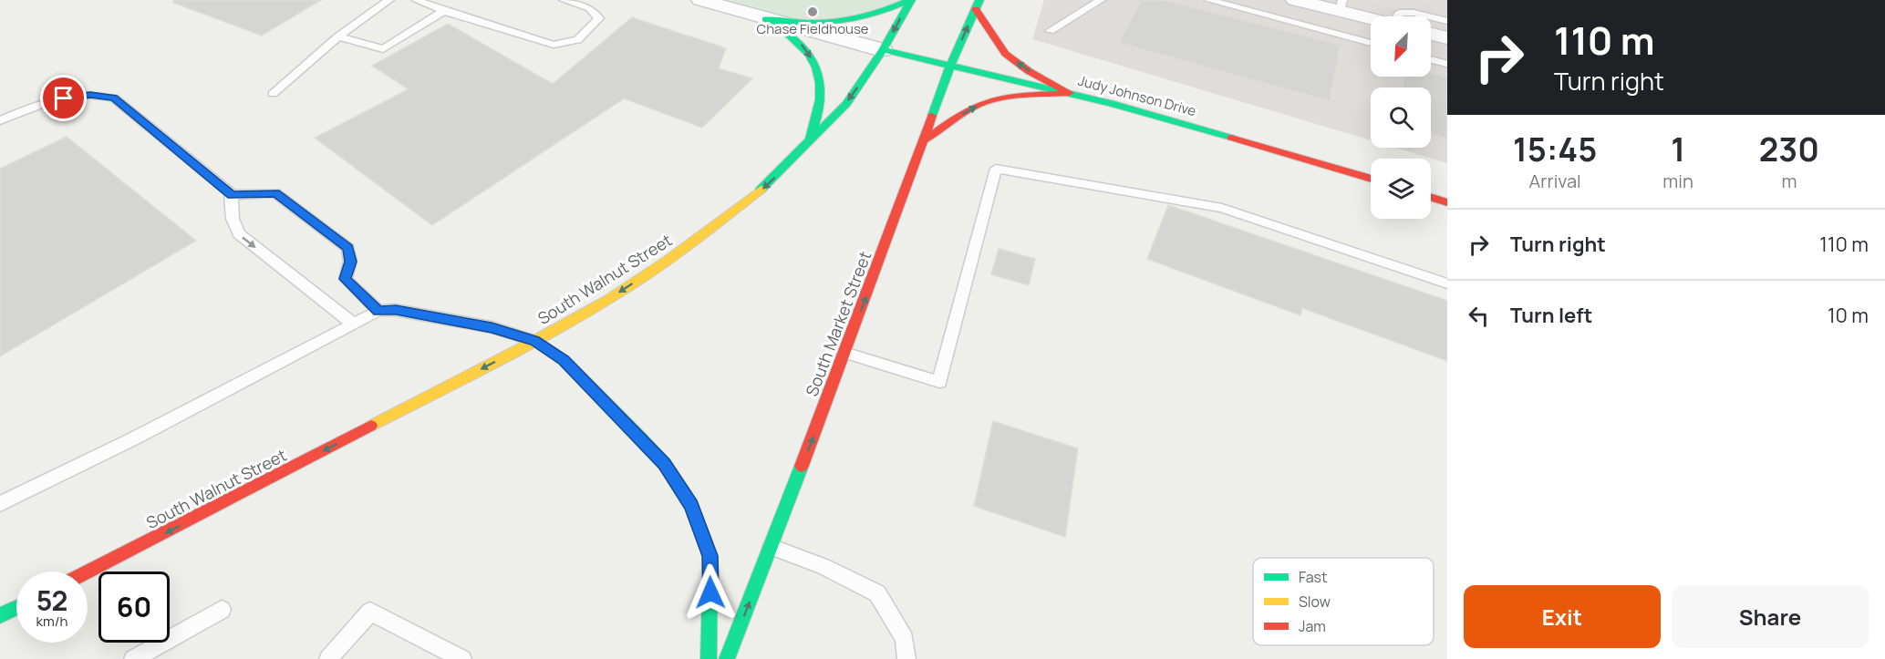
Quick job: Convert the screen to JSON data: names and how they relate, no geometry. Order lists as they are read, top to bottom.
{
  "streets": {
    "main road": ["Judy Johnson Drive", "South Walnut Street", "South Market Street"]
  },
  "crossings": [
    ["Judy Johnson Drive", "South Walnut Street"],
    ["Judy Johnson Drive", "South Market Street"]
  ],
  "one_way": ["South Walnut Street", "South Market Street"],
  "places": ["Chase Fieldhouse"],
  "legend": ["Fast", "Slow", "Jam"],
  "north": "bottom left",
  "page": {
    "turn": ["110 m", "Turn right"],
    "eta": [
      "15:45",
      "Arrival",
      "1",
      "min",
      "230",
      "m"
    ],
    "list": [
      {
        "name": "Turn right",
        "value": "110 m"
      },
      {
        "name": "Turn left",
        "value": "10 m"
      }
    ],
    "speed": "52 km/h",
    "limit": "60",
    "buttons": ["Exit", "Share"]
  }
}
